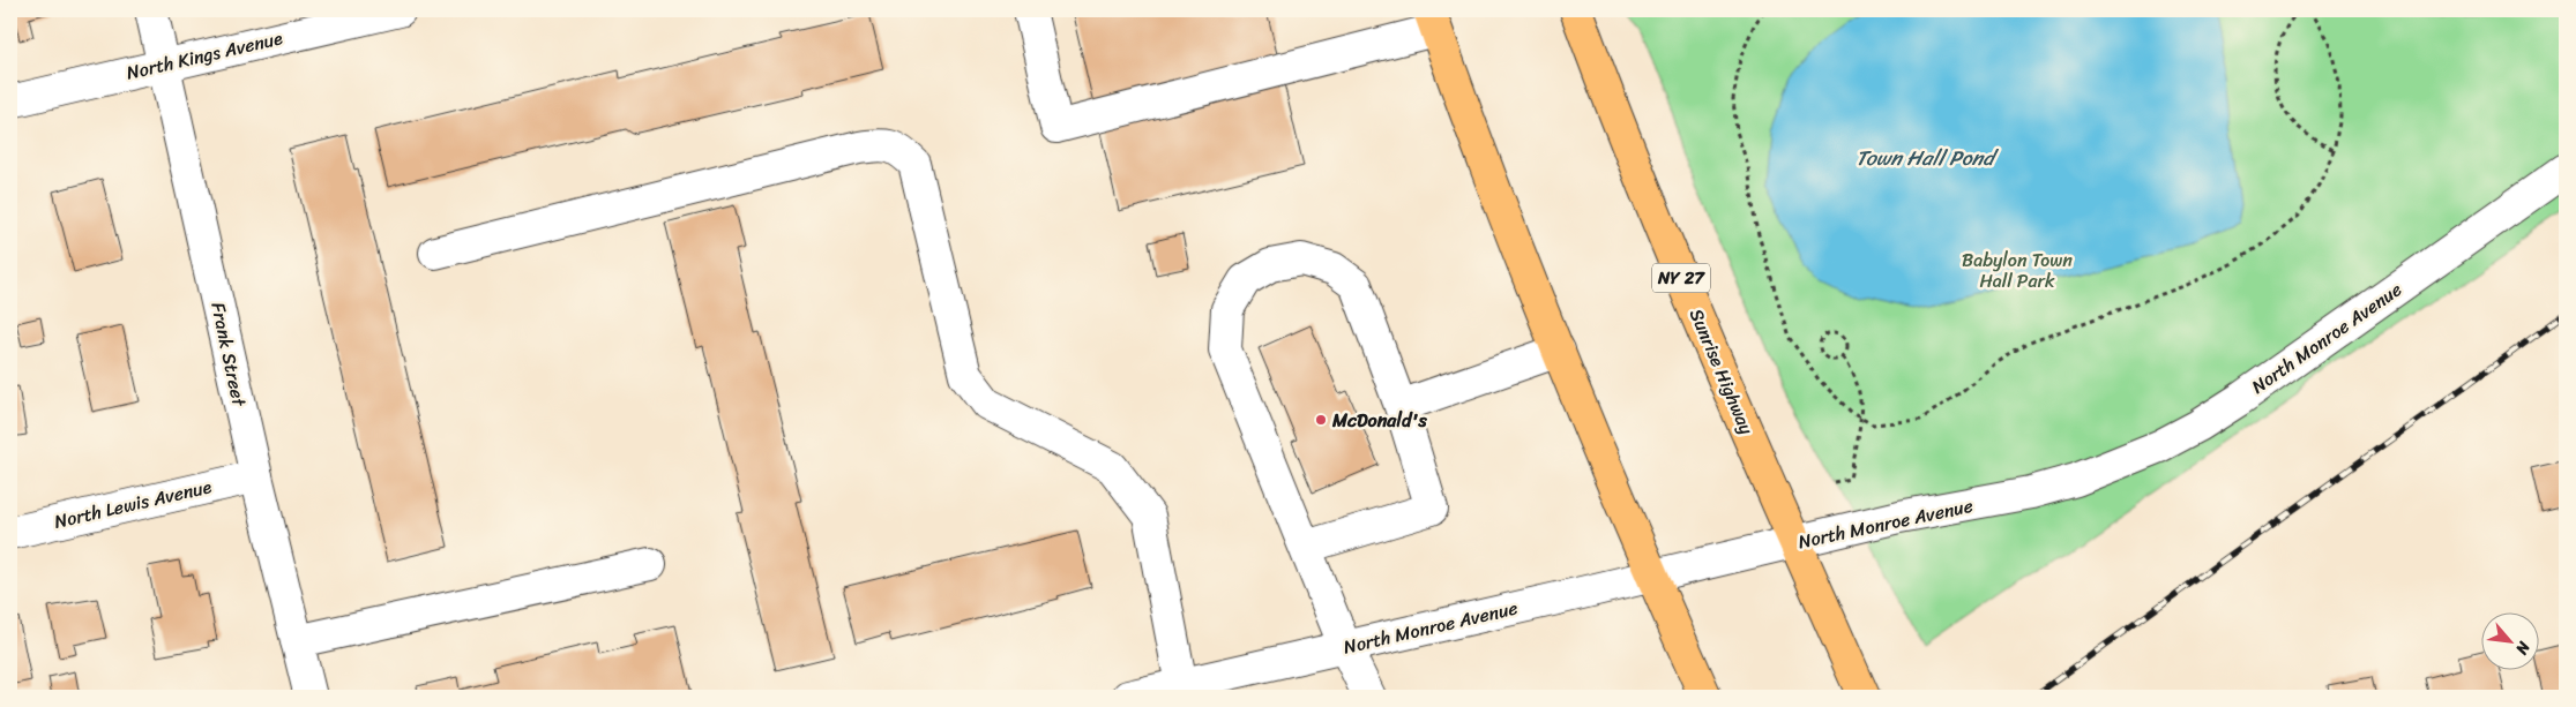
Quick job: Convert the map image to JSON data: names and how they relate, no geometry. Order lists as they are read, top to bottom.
{
  "streets": {
    "highway": ["NY 27", "Sunrise Highway"],
    "street": [
      "North Kings Avenue",
      "North Monroe Avenue",
      "Frank Street",
      "North Lewis Avenue"
    ]
  },
  "crossings": [
    ["North Kings Avenue", "Frank Street"],
    ["North Monroe Avenue", "Sunrise Highway"],
    ["Frank Street", "North Lewis Avenue"]
  ],
  "water": ["Town Hall Pond"],
  "parks": ["Babylon Town Hall Park"],
  "places": ["McDonald's"],
  "north": "bottom right"
}
